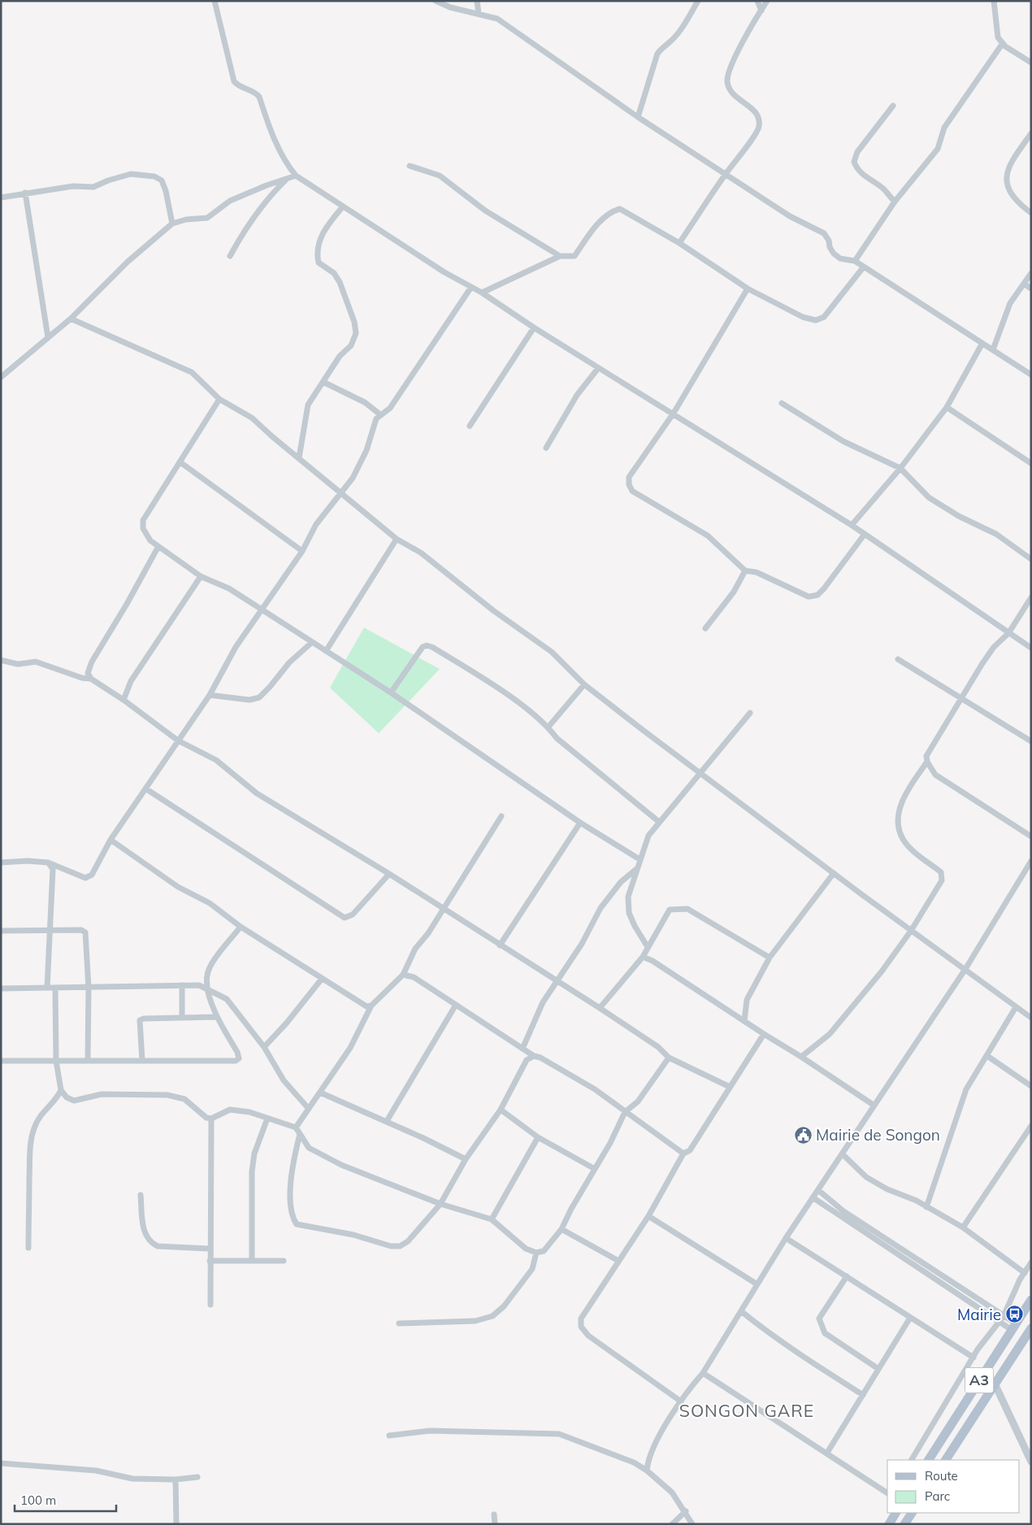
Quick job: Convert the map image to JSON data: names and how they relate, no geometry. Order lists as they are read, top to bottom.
{
  "streets": {
    "main road": ["A3"]
  },
  "districts": ["SONGON GARE"],
  "places": {
    "public building": ["Mairie de Songon"],
    "bus stop": ["Mairie"]
  },
  "legend": ["Route", "Parc"],
  "scale_bar": "100 m"
}
